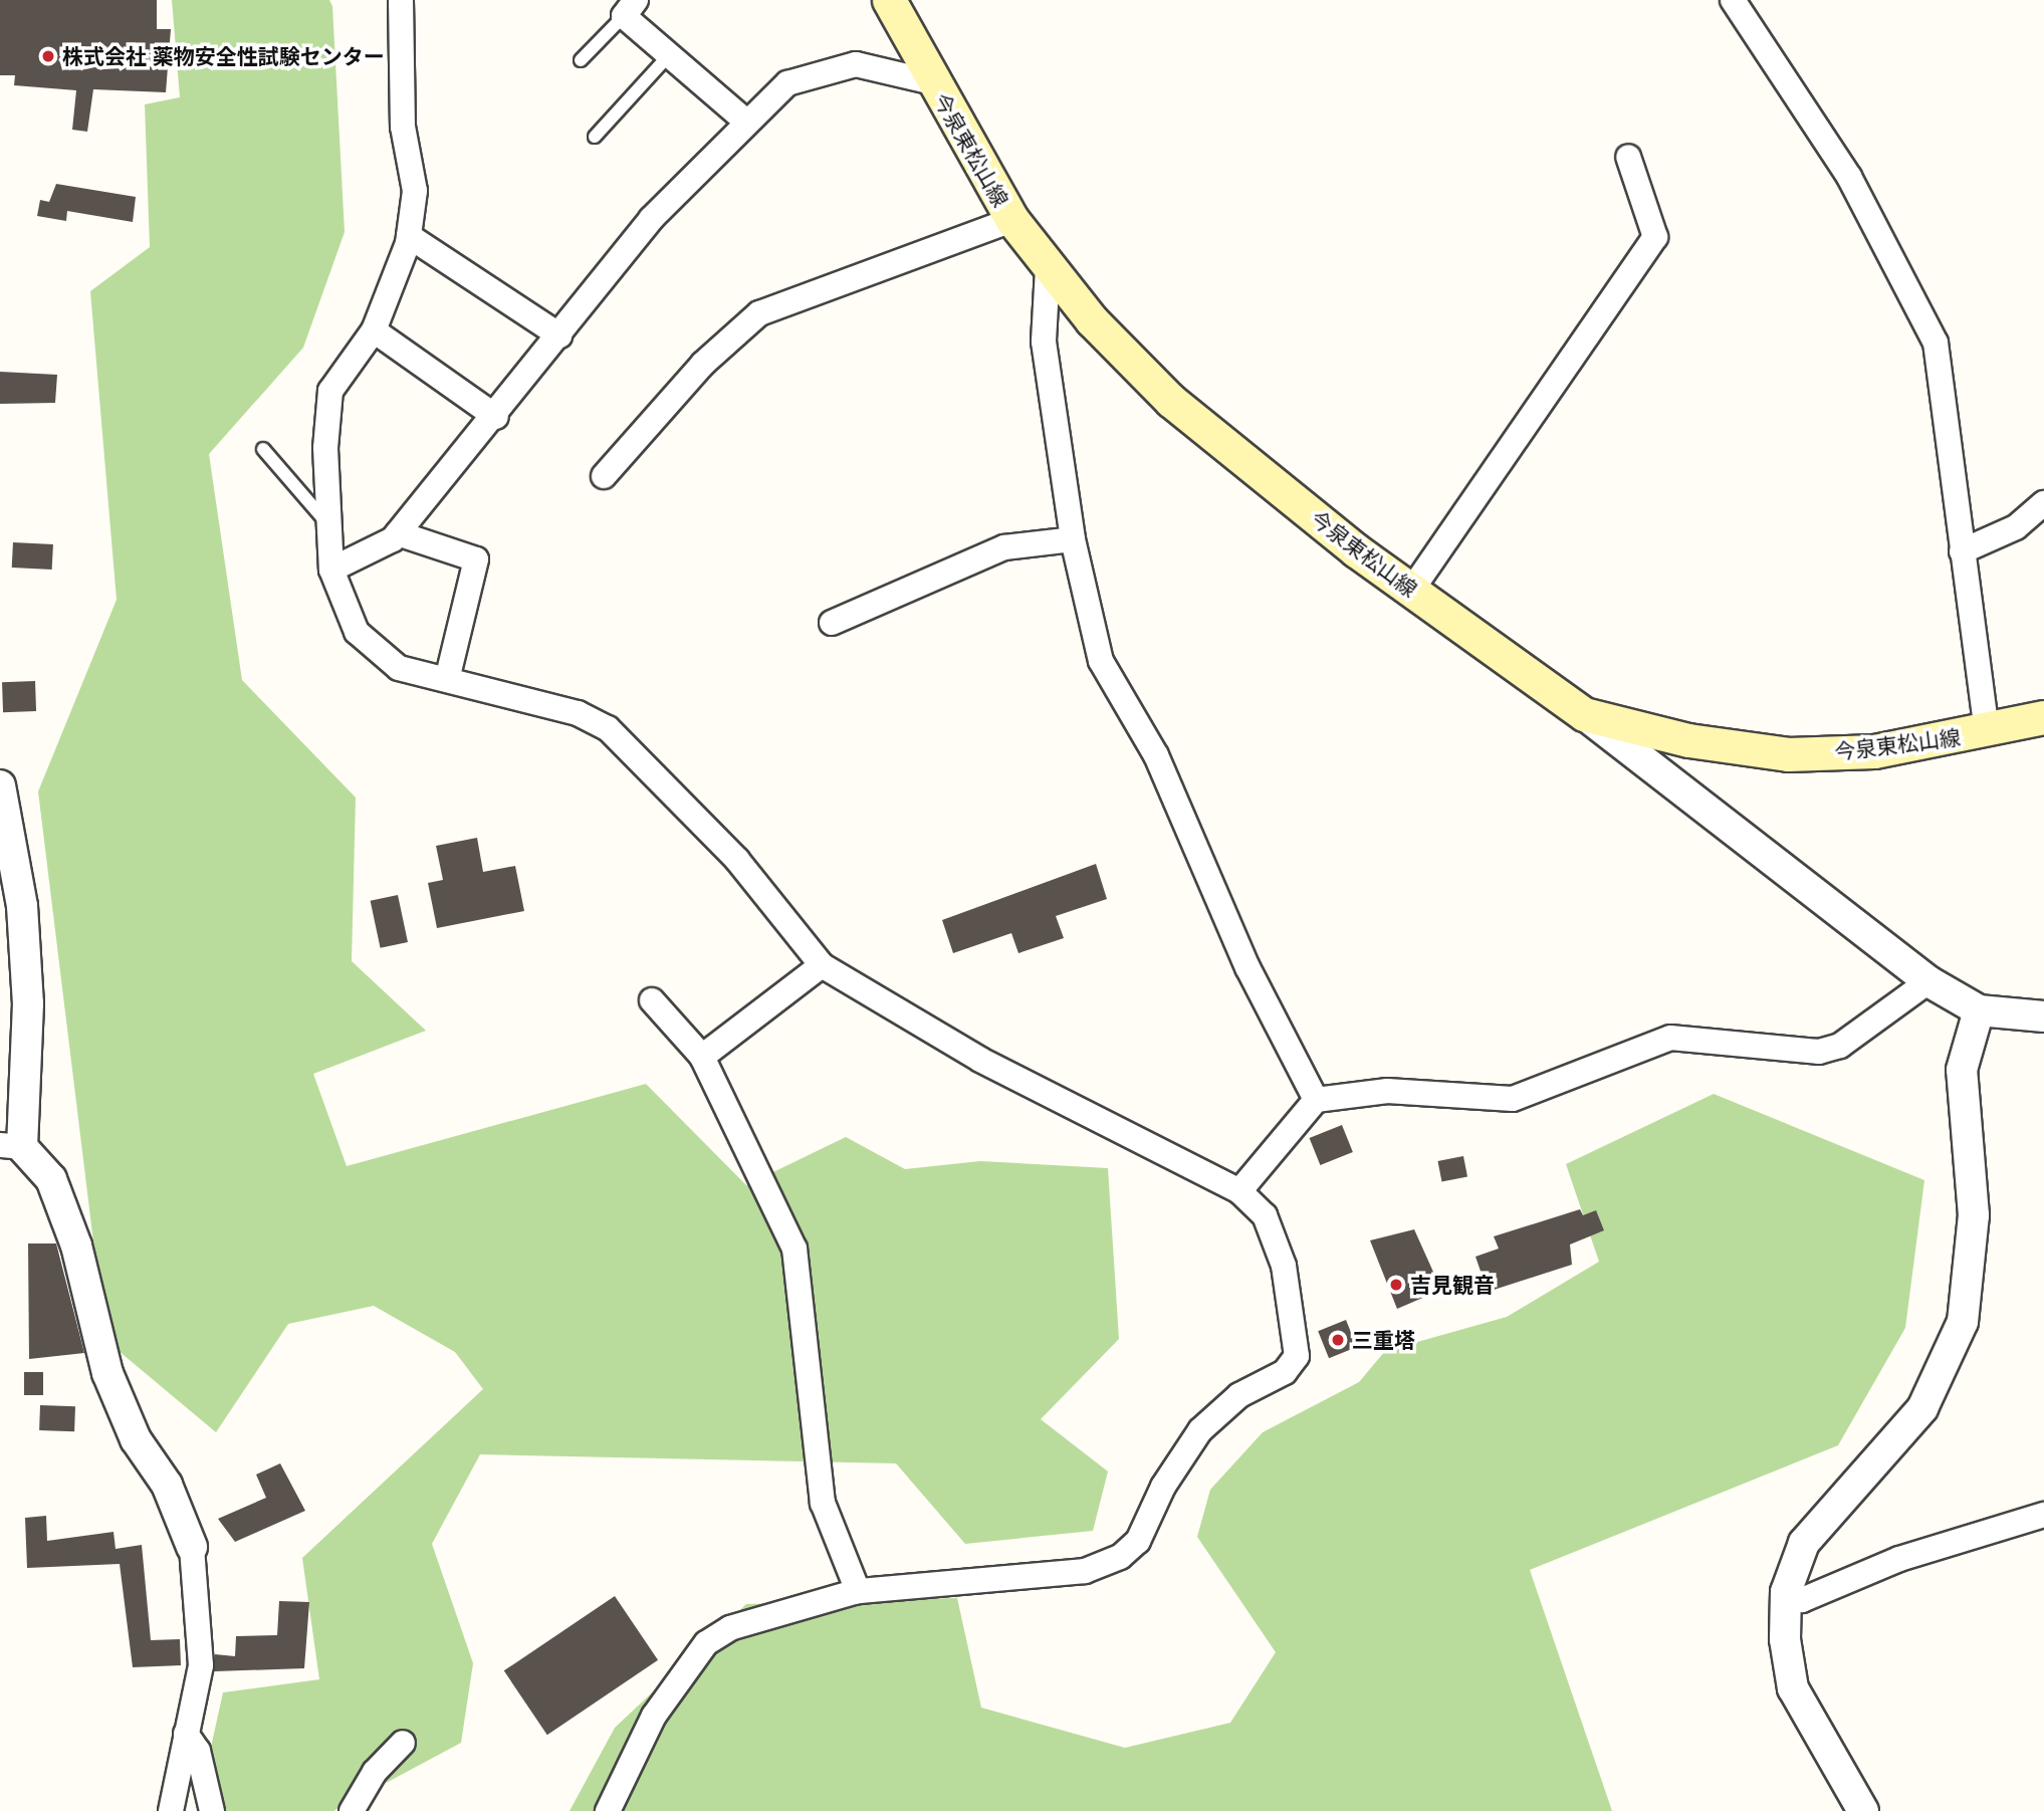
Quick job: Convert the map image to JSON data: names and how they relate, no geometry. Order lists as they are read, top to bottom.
{
  "streets": {
    "main road": ["今泉東松山線"]
  },
  "places": ["株式会社 薬物安全性試験センター", "吉見観音", "三重塔"]
}
